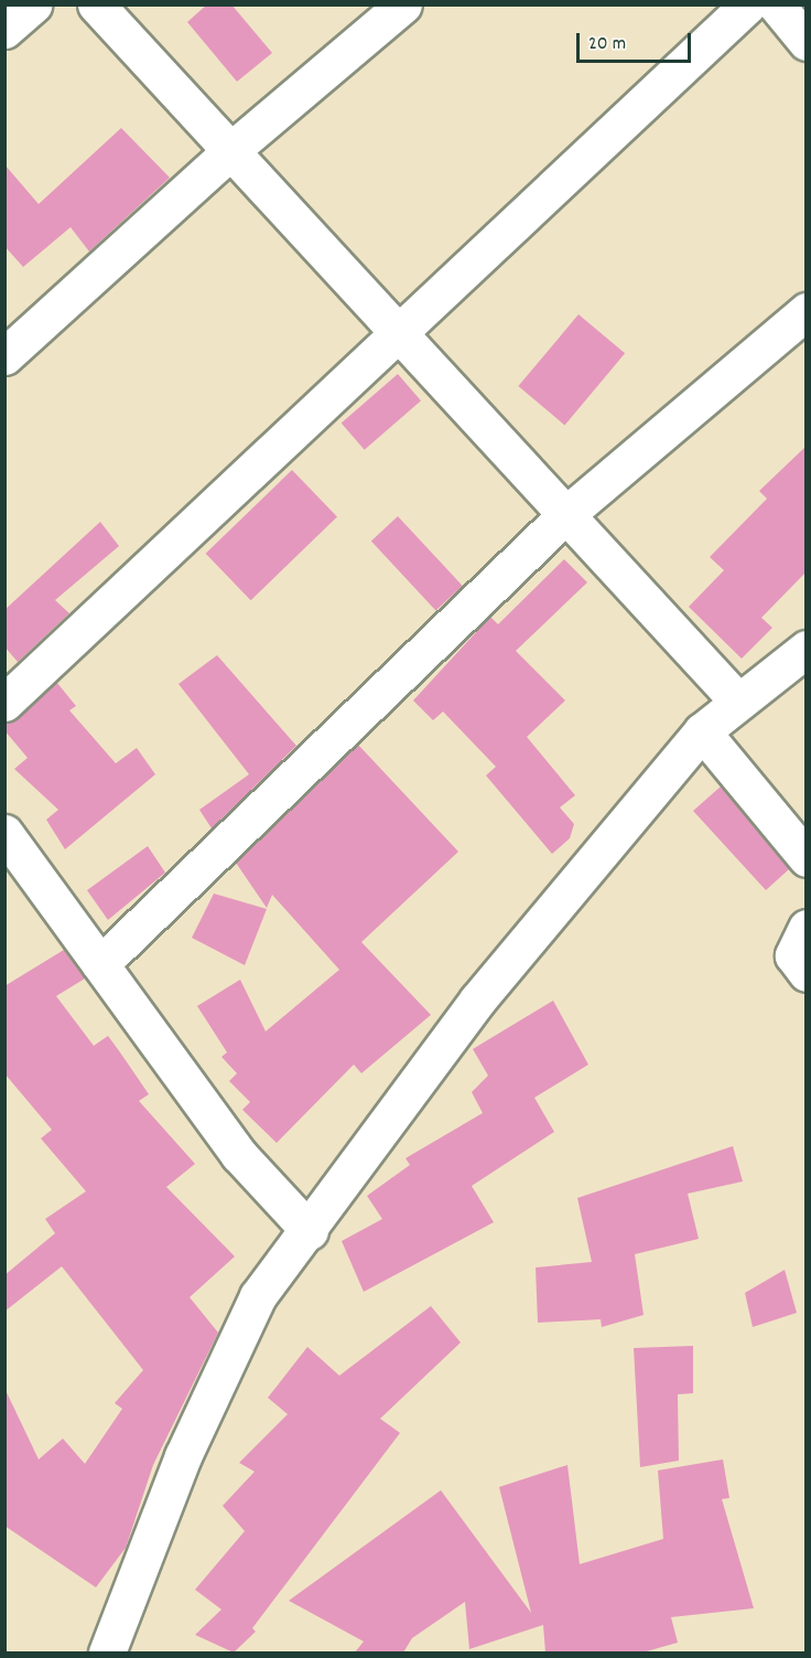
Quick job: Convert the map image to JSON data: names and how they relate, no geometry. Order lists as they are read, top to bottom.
{
  "scale_bar": "20 m"
}
